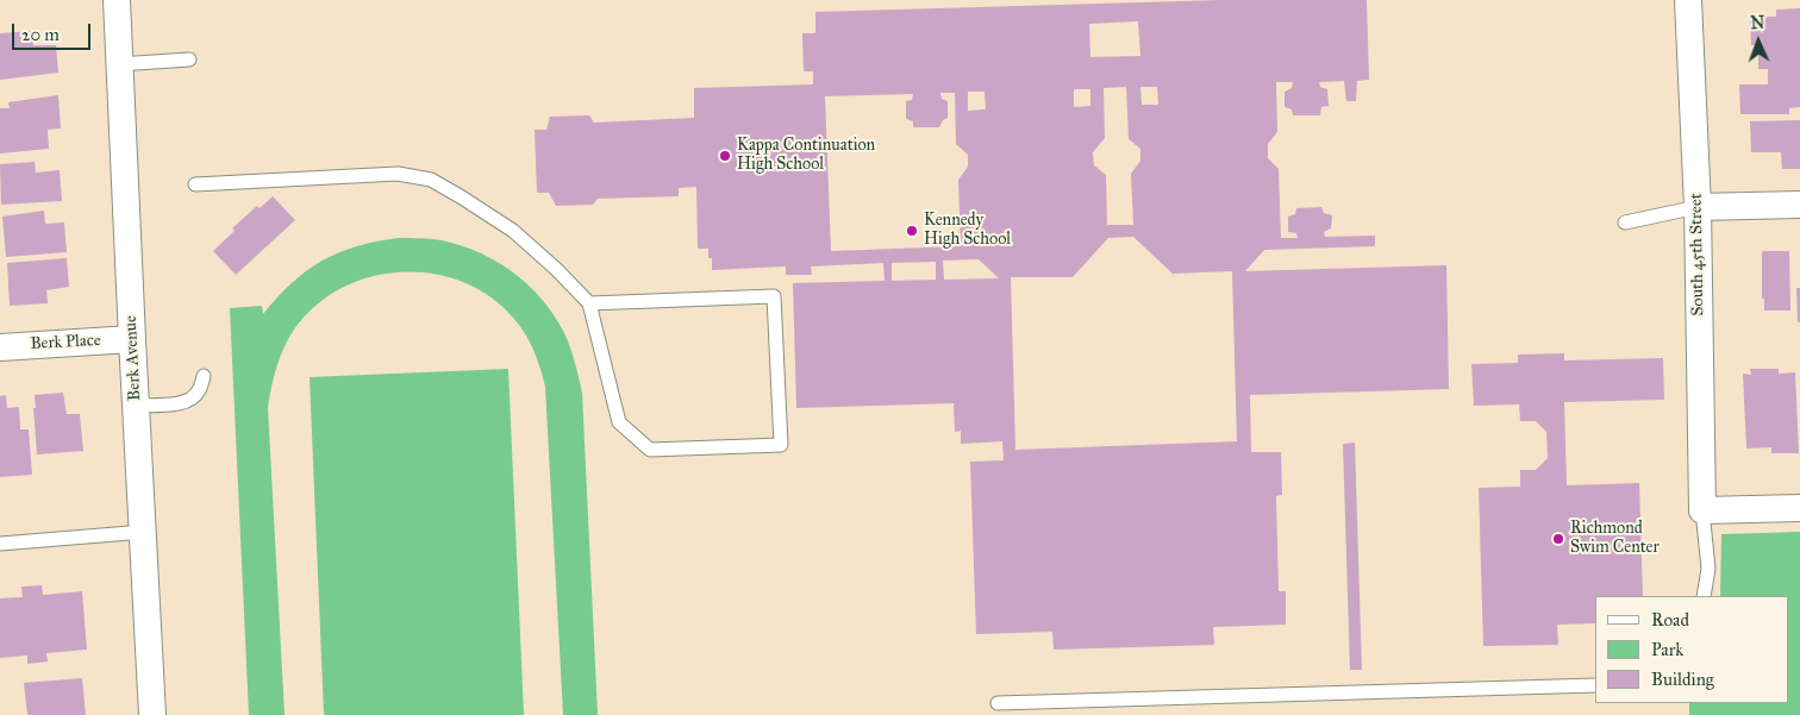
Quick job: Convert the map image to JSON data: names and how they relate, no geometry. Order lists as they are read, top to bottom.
{
  "streets": {
    "street": ["South 45th Street", "Berk Place", "Berk Avenue"]
  },
  "crossings": [
    ["Berk Place", "Berk Avenue"]
  ],
  "places": ["Kappa Continuation High School", "Kennedy High School", "Richmond Swim Center"],
  "legend": ["Road", "Park", "Building"],
  "scale_bar": "20 m",
  "north": "top"
}
